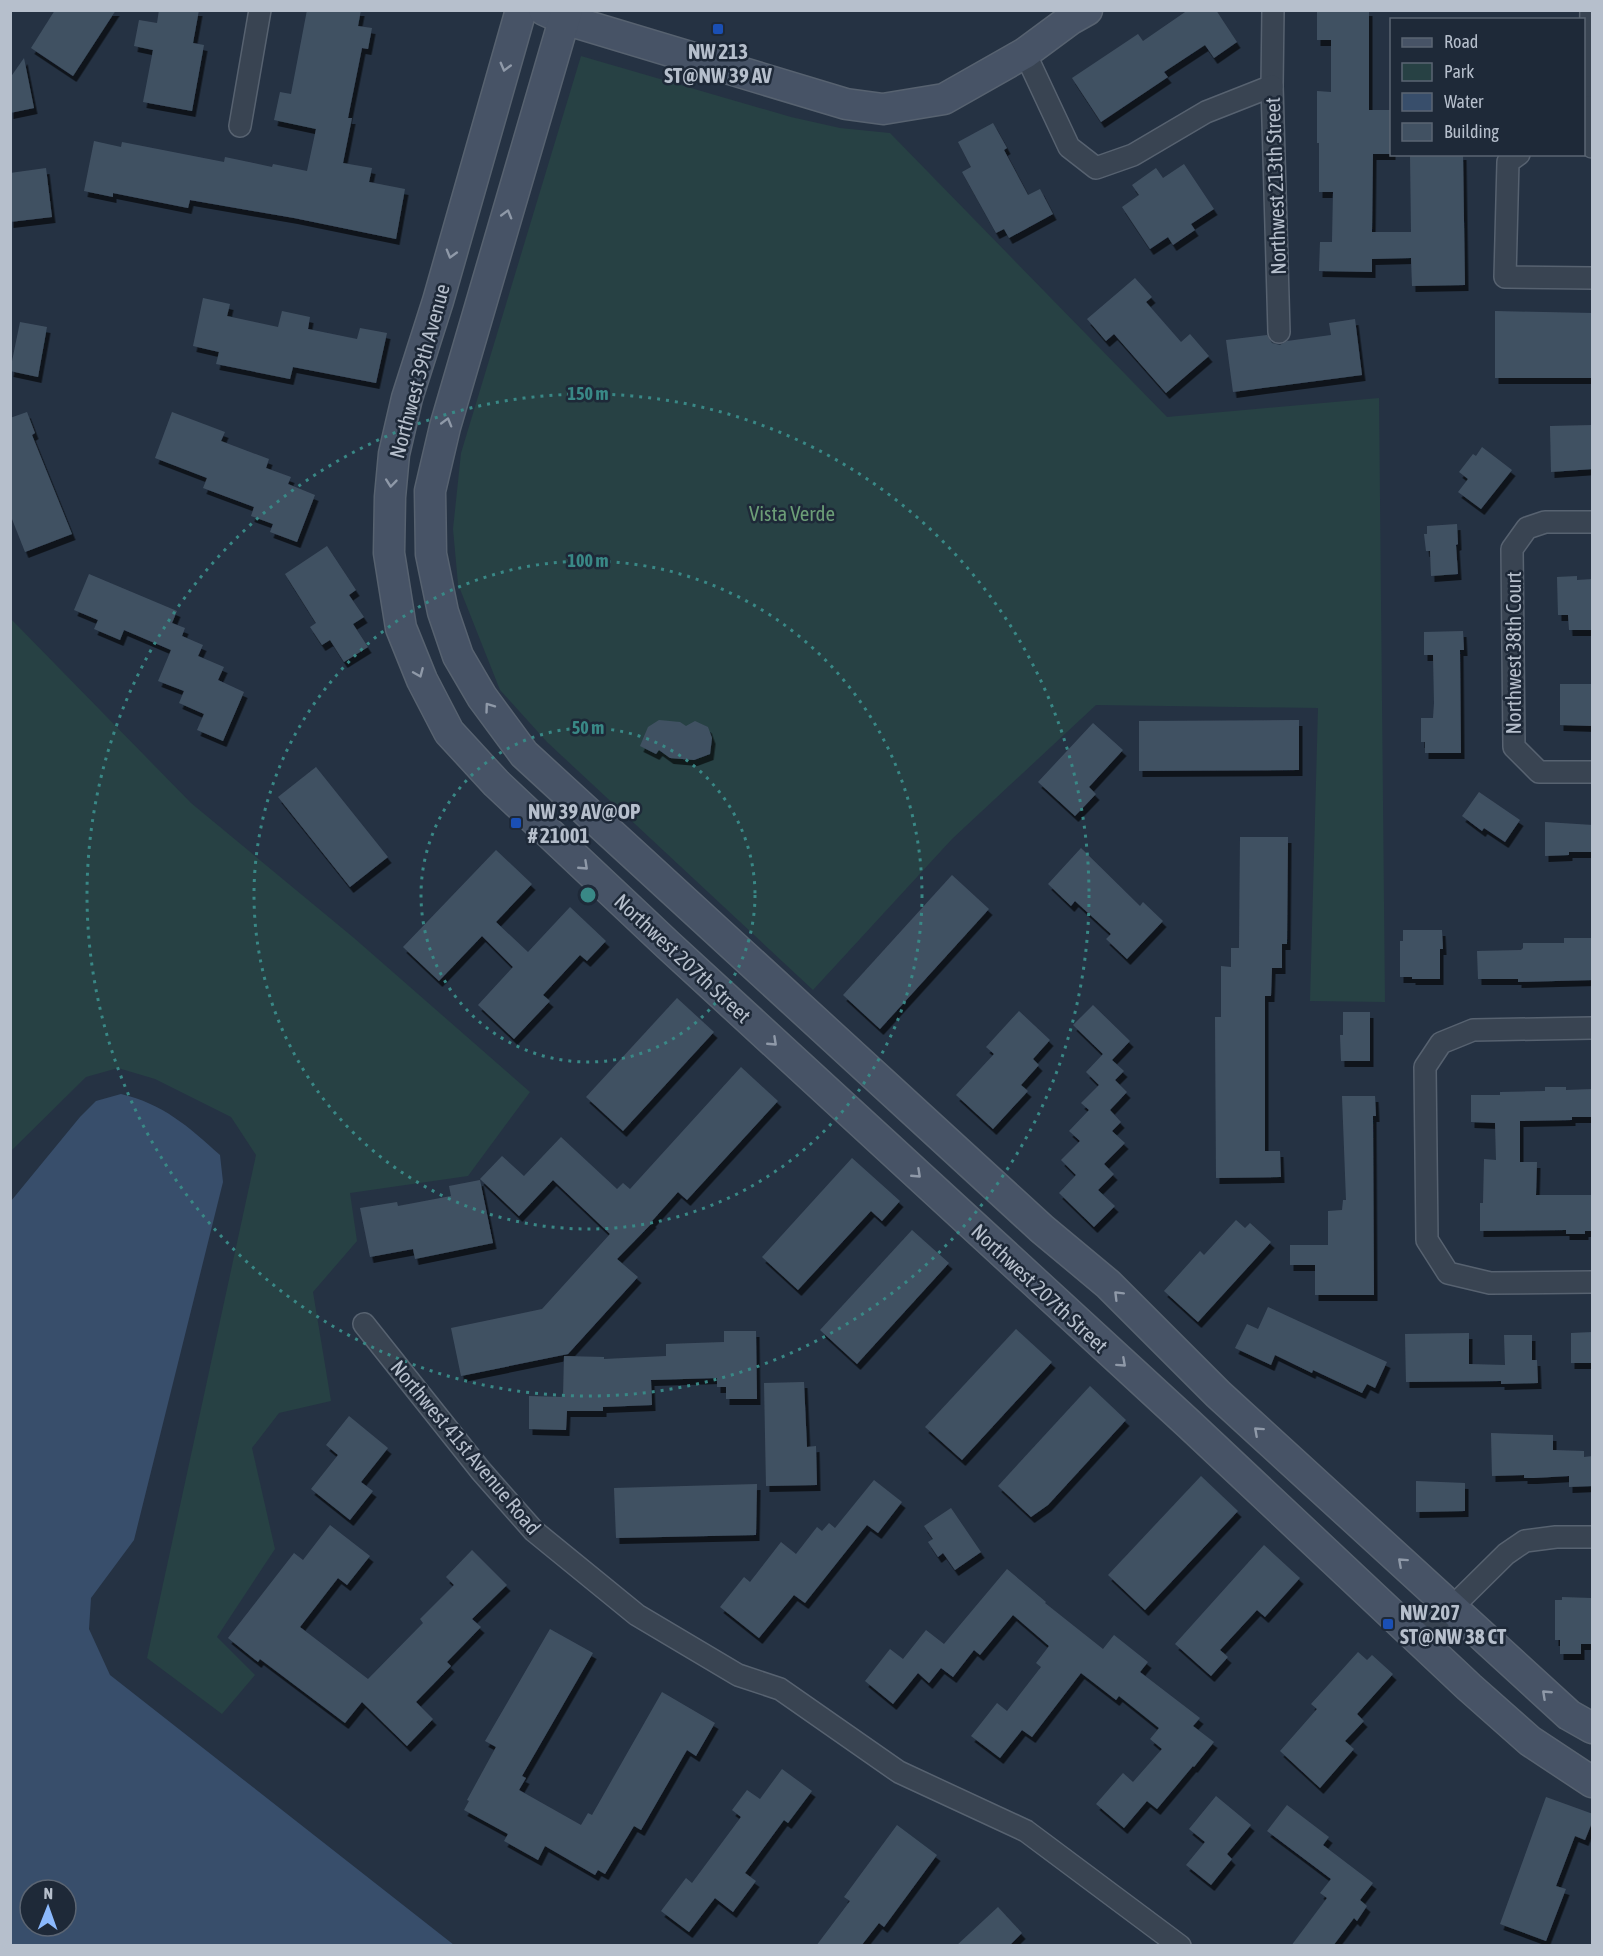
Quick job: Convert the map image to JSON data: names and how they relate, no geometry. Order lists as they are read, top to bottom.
{
  "streets": {
    "street": [
      "Northwest 213th Street",
      "Northwest 39th Avenue",
      "Northwest 38th Court",
      "Northwest 207th Street",
      "Northwest 41st Avenue Road"
    ]
  },
  "crossings": [
    ["Northwest 39th Avenue", "Northwest 207th Street"]
  ],
  "parks": ["Vista Verde"],
  "places": {
    "transit": ["NW 213 ST@NW 39 AV", "NW 39 AV@OP # 21001", "NW 207 ST@NW 38 CT"]
  },
  "legend": [
    "Road",
    "Park",
    "Water",
    "Building"
  ],
  "north": "top",
  "rings": ["150 m", "100 m", "50 m"]
}
